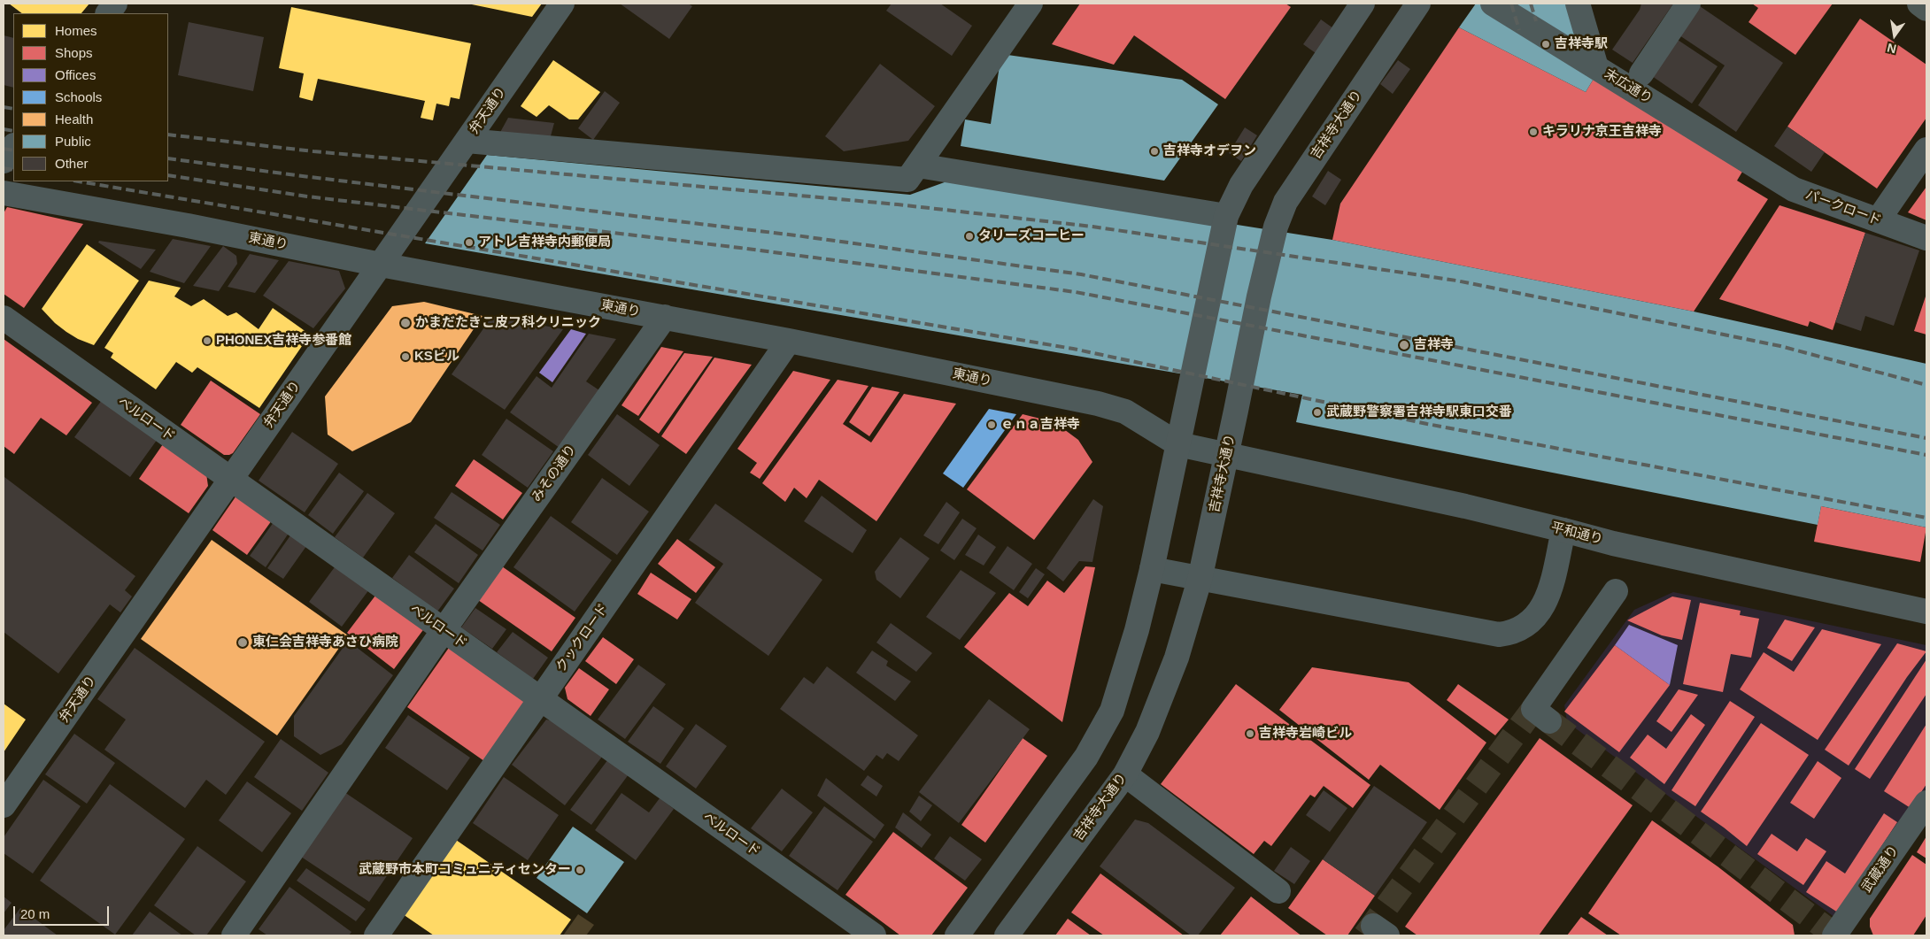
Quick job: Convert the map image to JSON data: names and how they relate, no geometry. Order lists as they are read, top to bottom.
{
  "streets": {
    "street": [
      "末広通り",
      "弁天通り",
      "吉祥寺大通り",
      "パークロード",
      "東通り",
      "ベルロード",
      "みその通り",
      "平和通り",
      "クックロード",
      "武蔵通り"
    ]
  },
  "crossings": [
    ["末広通り", "パークロード"],
    ["弁天通り", "東通り"],
    ["弁天通り", "ベルロード"],
    ["吉祥寺大通り", "東通り"],
    ["吉祥寺大通り", "平和通り"],
    ["東通り", "みその通り"],
    ["東通り", "平和通り"],
    ["東通り", "クックロード"],
    ["ベルロード", "みその通り"],
    ["ベルロード", "クックロード"]
  ],
  "places": [
    "吉祥寺駅",
    "キラリナ京王吉祥寺",
    "吉祥寺オデヲン",
    "タリーズコーヒー",
    "アトレ吉祥寺内郵便局",
    "かまだたきこ皮フ科クリニック",
    "PHONEX吉祥寺参番館",
    "吉祥寺",
    "KSビル",
    "武蔵野警察署吉祥寺駅東口交番",
    "ｅｎａ吉祥寺",
    "東仁会吉祥寺あさひ病院",
    "吉祥寺岩崎ビル",
    "武蔵野市本町コミュニティセンター"
  ],
  "legend": [
    "Homes",
    "Shops",
    "Offices",
    "Schools",
    "Health",
    "Public",
    "Other"
  ],
  "scale_bar": "20 m",
  "north": "bottom"
}
